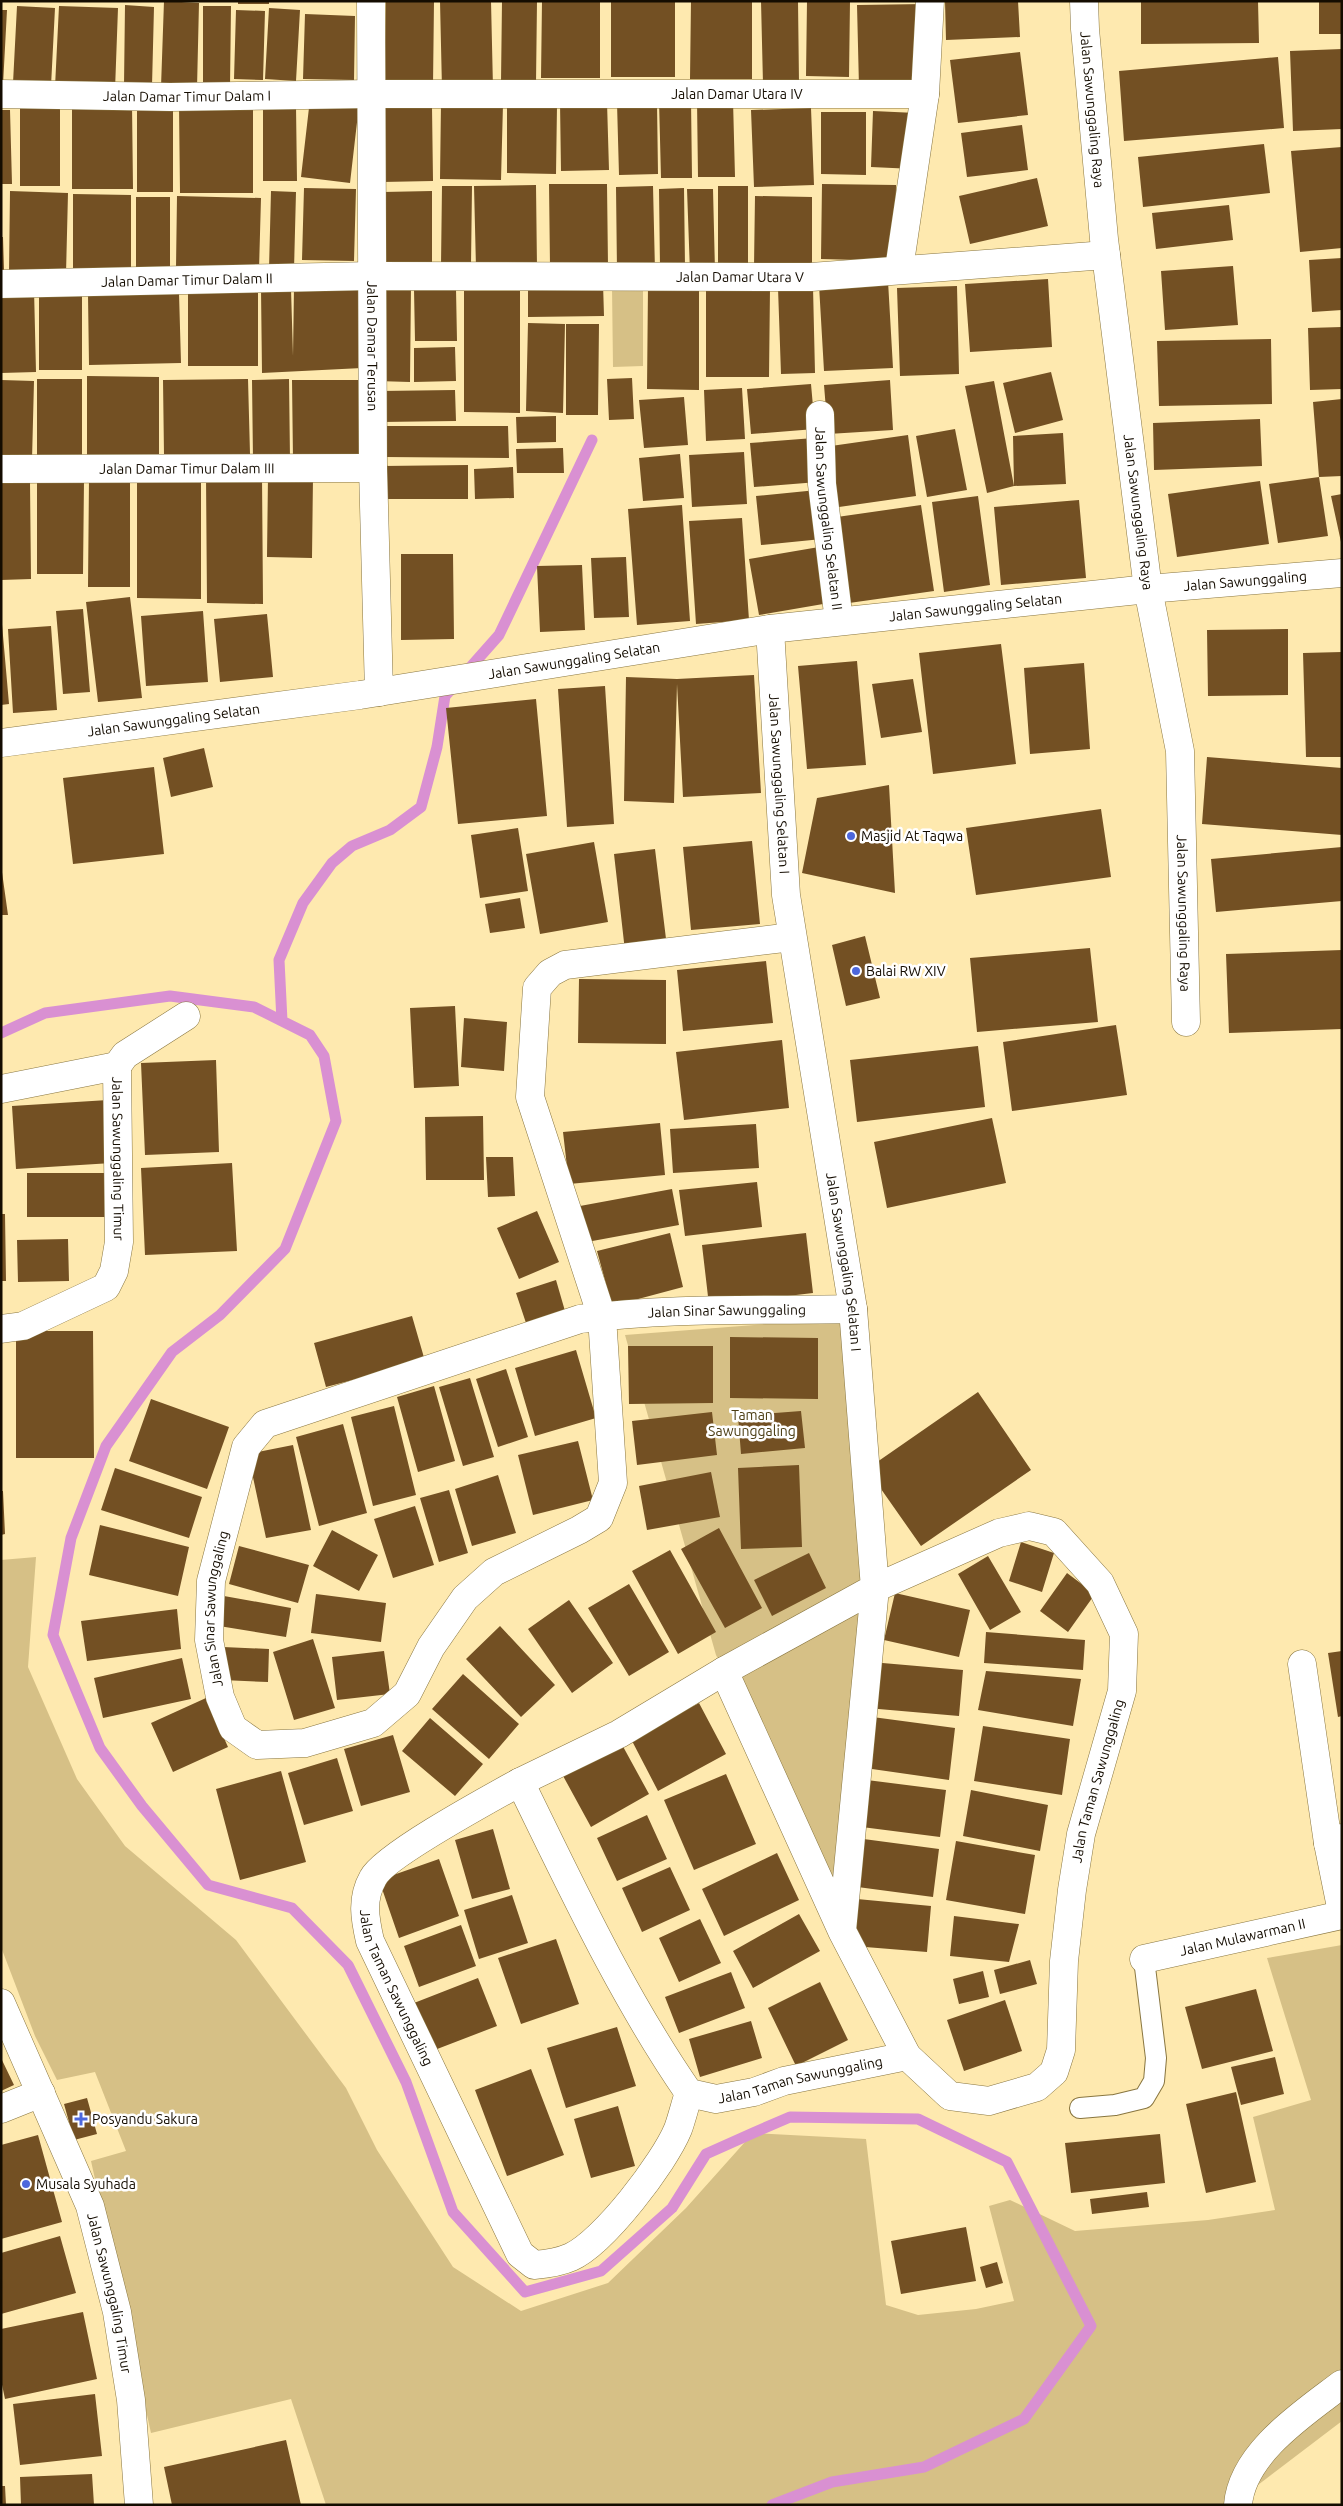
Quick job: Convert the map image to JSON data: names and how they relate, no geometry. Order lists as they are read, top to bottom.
{
  "streets": {
    "street": [
      "Jalan Damar Utara IV",
      "Jalan Damar Timur Dalam I",
      "Jalan Sawunggaling Raya",
      "Jalan Damar Utara V",
      "Jalan Damar Timur Dalam II",
      "Jalan Damar Terusan",
      "Jalan Damar Timur Dalam III",
      "Jalan Sawunggaling Selatan II",
      "Jalan Sawunggaling",
      "Jalan Sawunggaling Selatan",
      "Jalan Sawunggaling Selatan I",
      "Jalan Sawunggaling Timur",
      "Jalan Sinar Sawunggaling",
      "Jalan Taman Sawunggaling",
      "Jalan Mulawarman II"
    ]
  },
  "crossings": [
    ["Jalan Damar Utara IV", "Jalan Damar Timur Dalam I"],
    ["Jalan Damar Utara IV", "Jalan Damar Terusan"],
    ["Jalan Damar Timur Dalam I", "Jalan Damar Terusan"],
    ["Jalan Sawunggaling Raya", "Jalan Damar Utara V"],
    ["Jalan Sawunggaling Raya", "Jalan Sawunggaling"],
    ["Jalan Sawunggaling Raya", "Jalan Sawunggaling Selatan"],
    ["Jalan Damar Utara V", "Jalan Damar Timur Dalam II"],
    ["Jalan Damar Utara V", "Jalan Damar Terusan"],
    ["Jalan Damar Timur Dalam II", "Jalan Damar Terusan"],
    ["Jalan Damar Terusan", "Jalan Damar Timur Dalam III"],
    ["Jalan Damar Terusan", "Jalan Sawunggaling Selatan"],
    ["Jalan Sawunggaling Selatan II", "Jalan Sawunggaling Selatan"],
    ["Jalan Sawunggaling", "Jalan Sawunggaling Selatan"],
    ["Jalan Sawunggaling Selatan", "Jalan Sawunggaling Selatan I"],
    ["Jalan Sawunggaling Selatan I", "Jalan Sinar Sawunggaling"],
    ["Jalan Sawunggaling Selatan I", "Jalan Taman Sawunggaling"]
  ],
  "parks": ["Taman Sawunggaling"],
  "places": {
    "other": ["Masjid At Taqwa", "Balai RW XIV", "Musala Syuhada"],
    "health": ["Posyandu Sakura"]
  }
}
